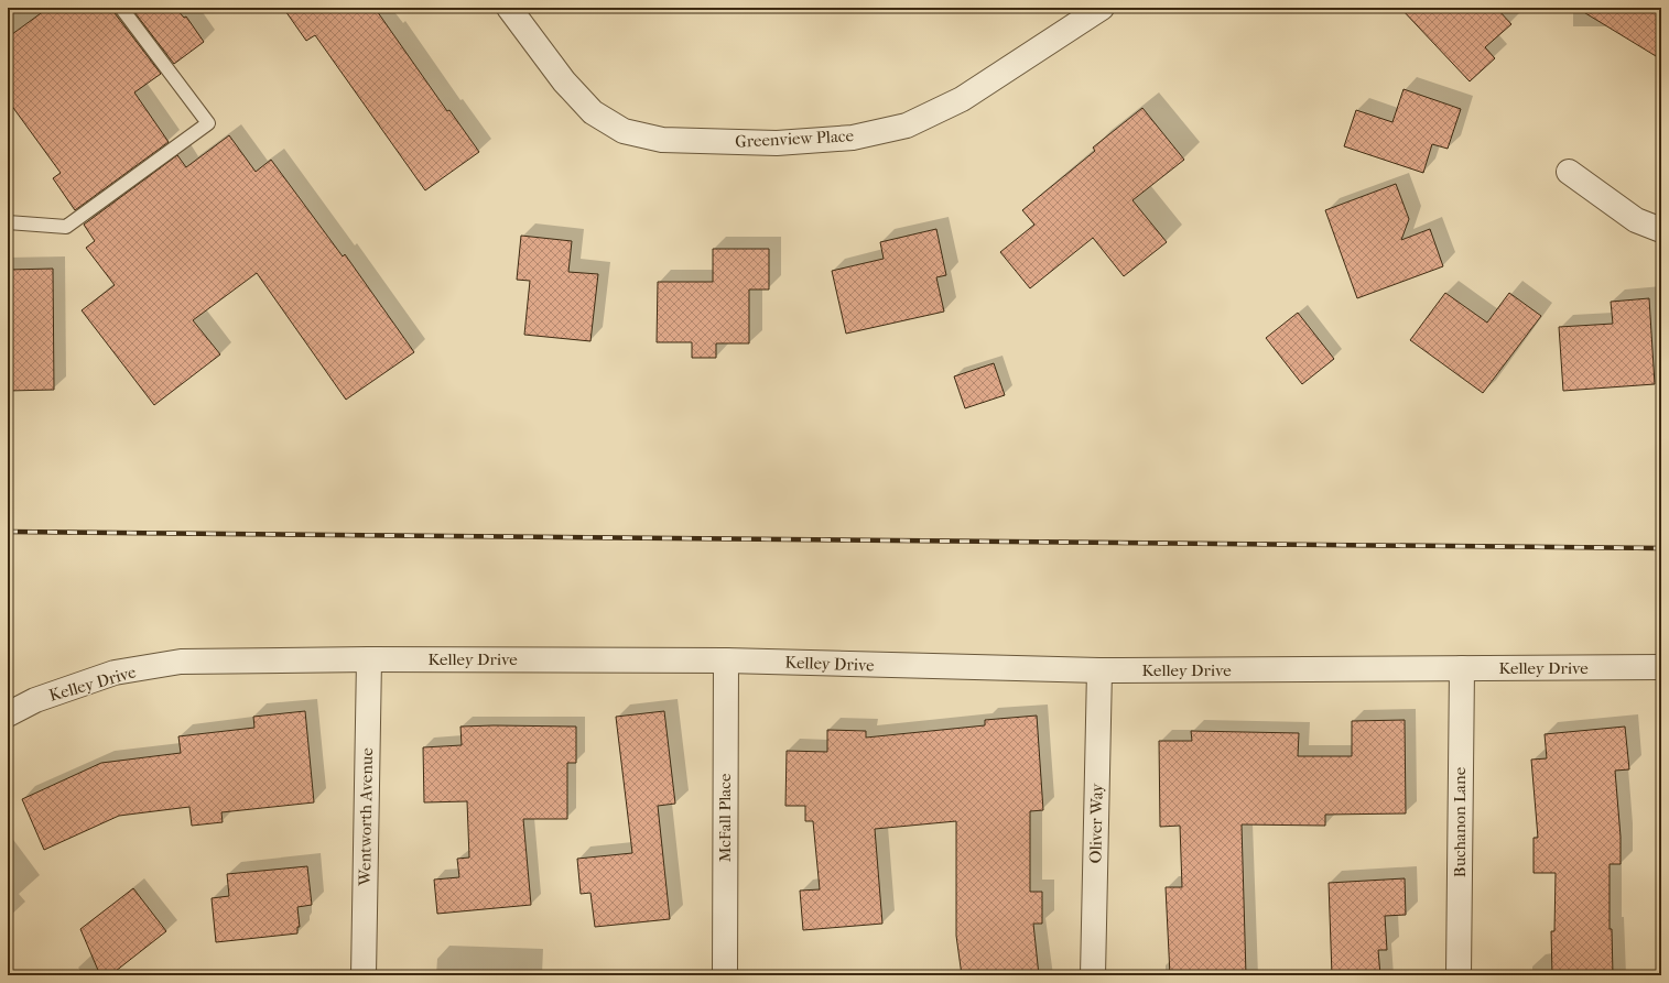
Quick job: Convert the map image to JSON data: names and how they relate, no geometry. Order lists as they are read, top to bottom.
{
  "streets": {
    "street": [
      "Greenview Place",
      "Kelley Drive",
      "Wentworth Avenue",
      "McFall Place",
      "Buchanon Lane",
      "Oliver Way"
    ]
  },
  "crossings": [
    ["Kelley Drive", "Wentworth Avenue"],
    ["Kelley Drive", "McFall Place"],
    ["Kelley Drive", "Buchanon Lane"],
    ["Kelley Drive", "Oliver Way"]
  ]
}
